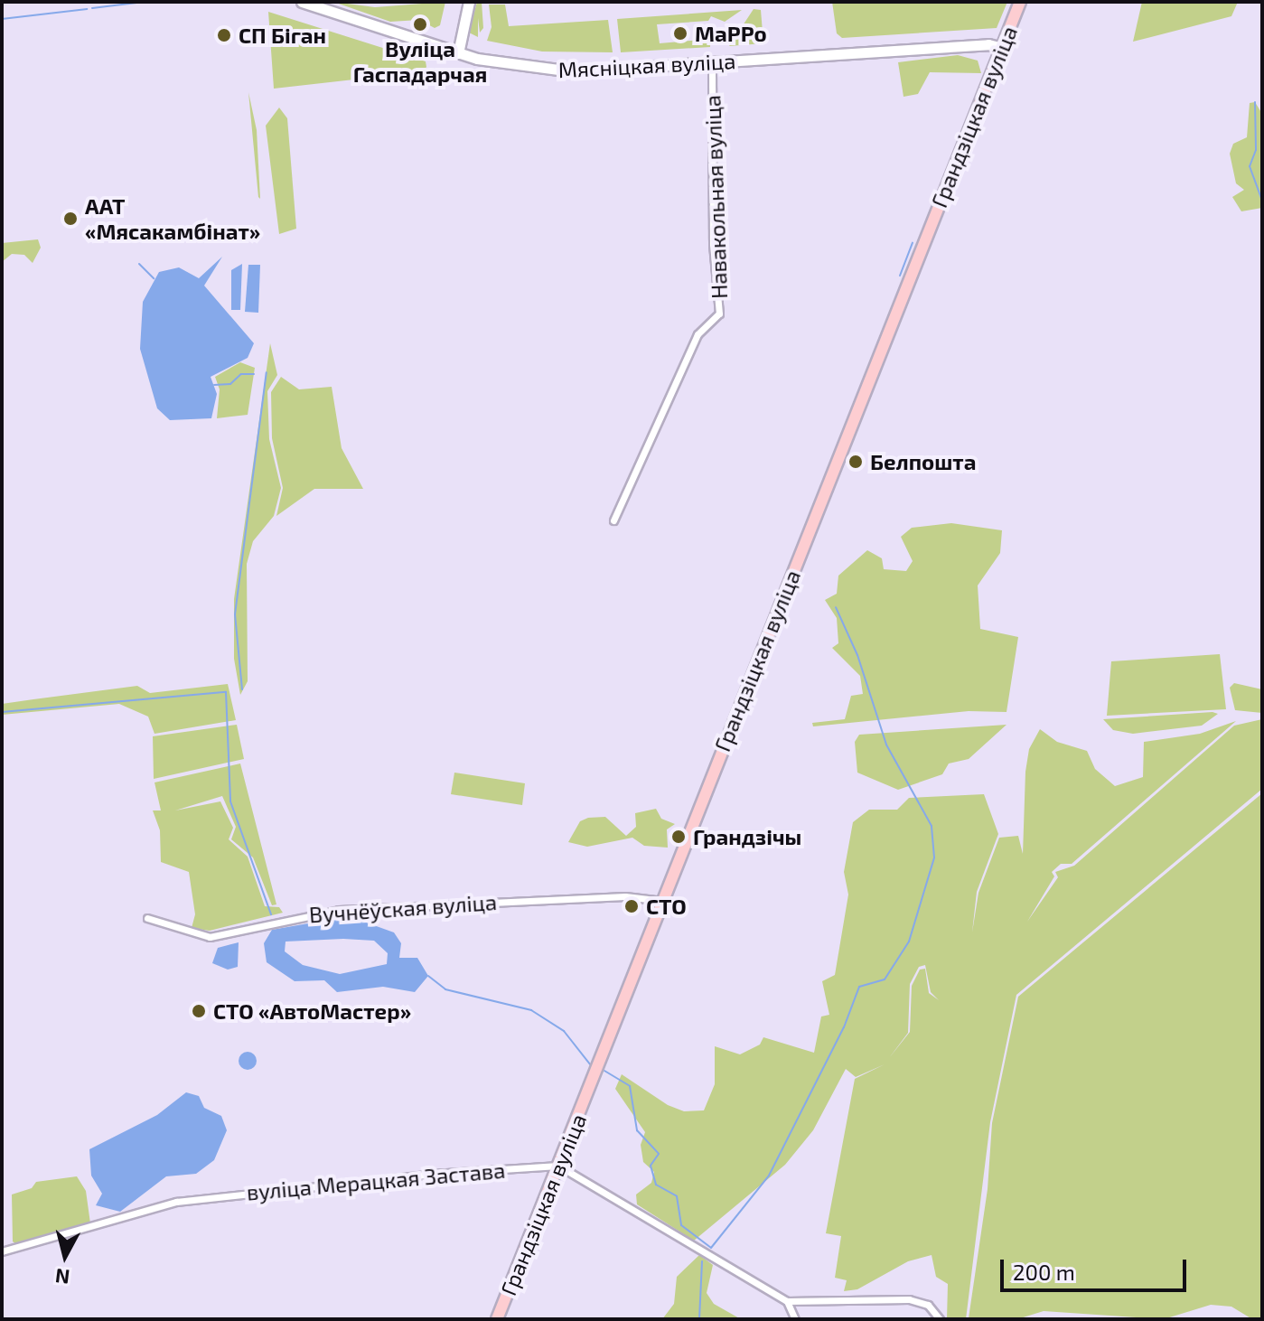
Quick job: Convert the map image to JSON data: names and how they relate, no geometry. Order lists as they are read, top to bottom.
{
  "streets": {
    "main road": ["Мясніцкая вуліца", "Грандзіцкая вуліца"],
    "street": ["Навакольная вуліца", "Вучнёўская вуліца", "вуліца Мерацкая Застава"]
  },
  "crossings": [
    ["Мясніцкая вуліца", "Грандзіцкая вуліца"],
    ["Мясніцкая вуліца", "Навакольная вуліца"],
    ["Грандзіцкая вуліца", "Вучнёўская вуліца"],
    ["Грандзіцкая вуліца", "вуліца Мерацкая Застава"]
  ],
  "places": [
    "Вуліца Гаспадарчая",
    "МаРРо",
    "СП Біган",
    "ААТ «Мясакамбінат»",
    "Белпошта",
    "Грандзічы",
    "СТО",
    "СТО «АвтоМастер»"
  ],
  "scale_bar": "200 m",
  "north": "bottom"
}
